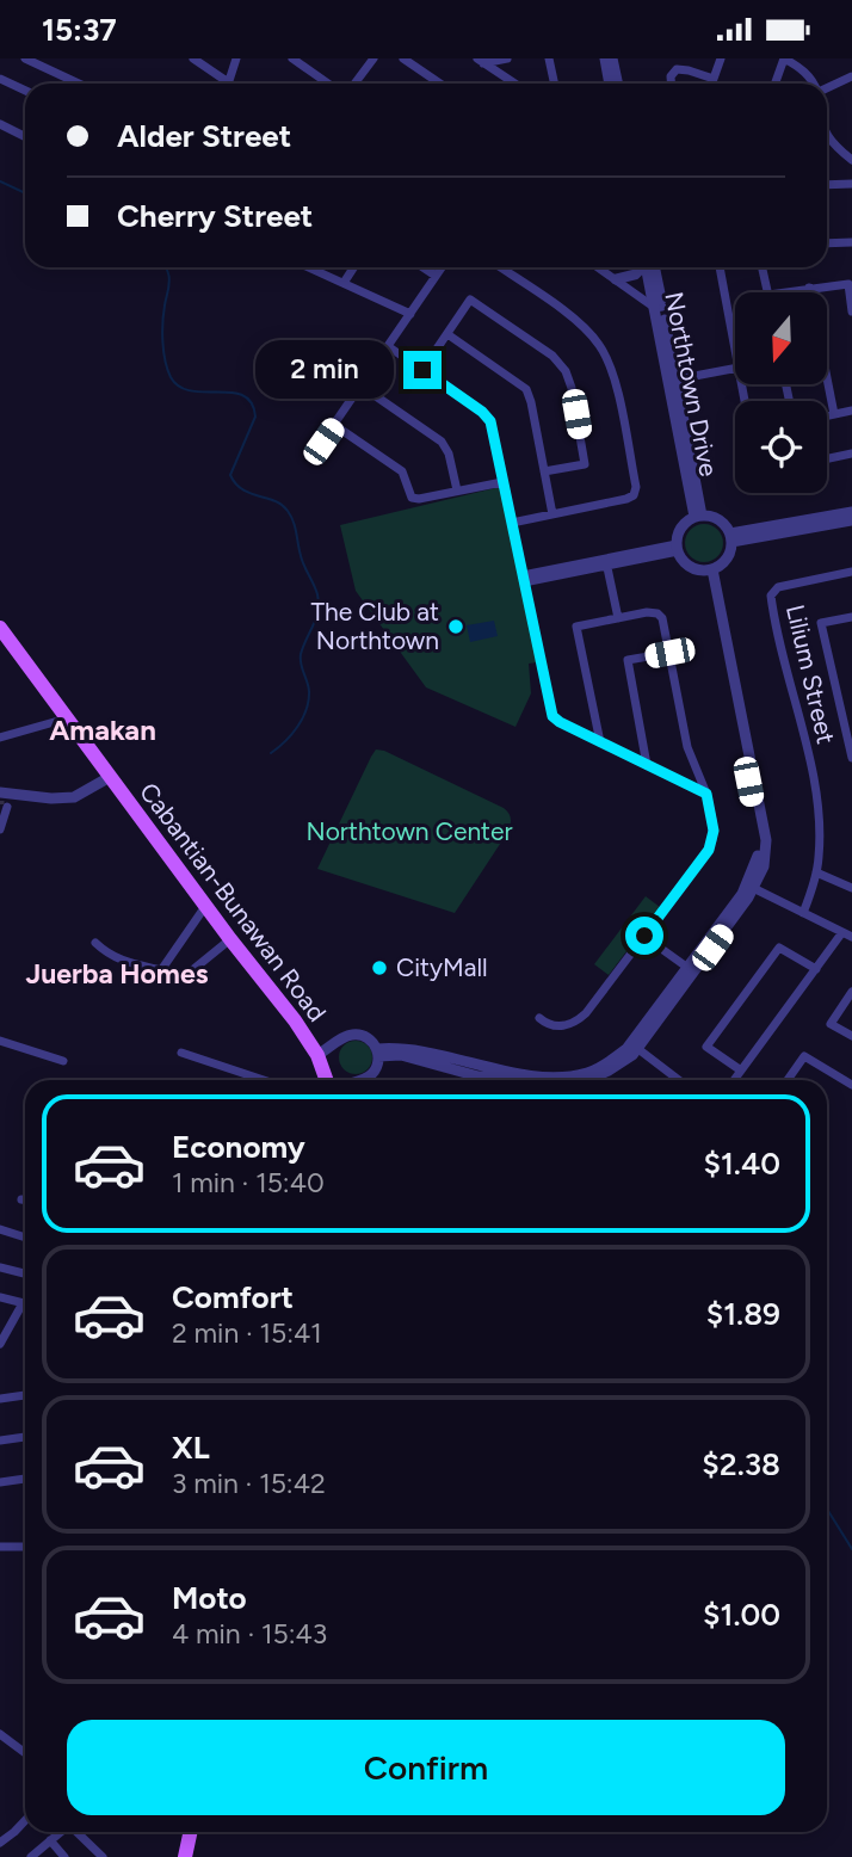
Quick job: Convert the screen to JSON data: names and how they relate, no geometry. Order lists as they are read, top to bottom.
{
  "streets": {
    "main road": ["Cabantian-Bunawan Road"],
    "street": ["Northtown Drive", "Lilium Street"]
  },
  "districts": ["Amakan", "Juerba Homes"],
  "parks": ["Northtown Center"],
  "places": ["The Club at Northtown", "CityMall"],
  "north": "bottom",
  "page": {
    "status": "15:37",
    "banner": ["Alder Street", "Cherry Street"],
    "bubble": "2 min",
    "list": [
      {
        "name": "Economy",
        "note": "1 min · 15:40",
        "value": "$1.40"
      },
      {
        "name": "Comfort",
        "note": "2 min · 15:41",
        "value": "$1.89"
      },
      {
        "name": "XL",
        "note": "3 min · 15:42",
        "value": "$2.38"
      },
      {
        "name": "Moto",
        "note": "4 min · 15:43",
        "value": "$1.00"
      }
    ],
    "buttons": "Confirm"
  }
}
